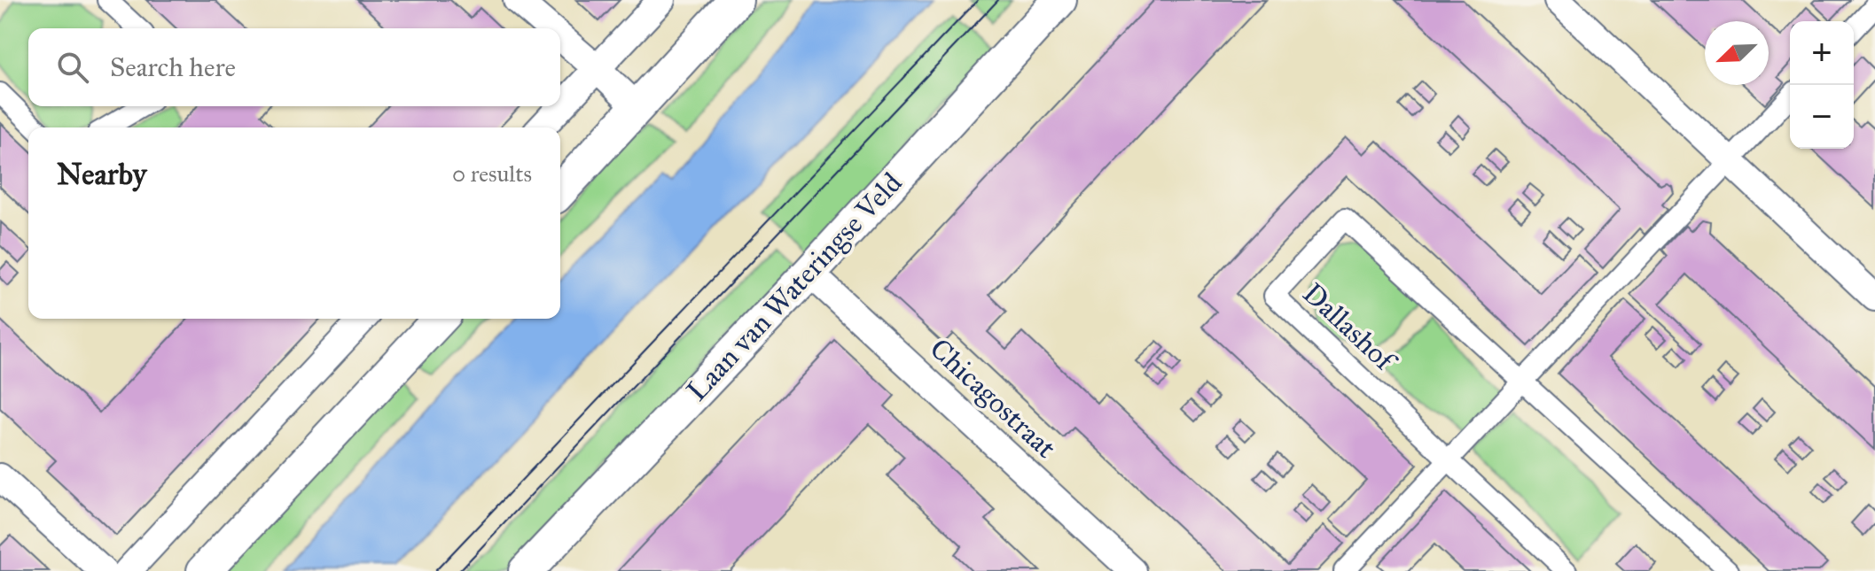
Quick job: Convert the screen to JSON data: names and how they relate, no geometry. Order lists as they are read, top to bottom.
{
  "streets": {
    "street": ["Laan van Wateringse Veld", "Dallashof", "Chicagostraat"]
  },
  "crossings": [
    ["Laan van Wateringse Veld", "Chicagostraat"]
  ],
  "north": "bottom left",
  "page": {
    "map_buttons": ["+", "−"],
    "search": "Search here",
    "heading": ["Nearby", "0 results"]
  }
}
